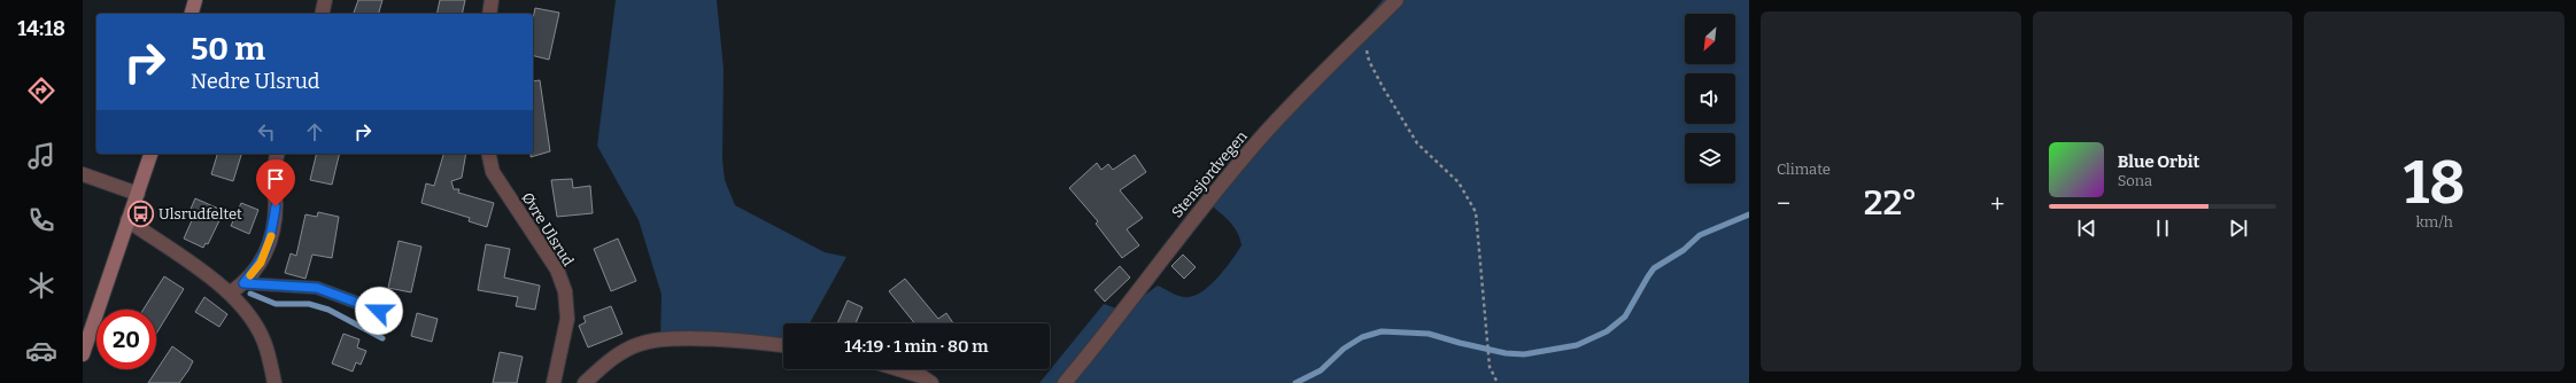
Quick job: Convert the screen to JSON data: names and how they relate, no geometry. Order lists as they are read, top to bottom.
{
  "streets": {
    "street": ["Stensjordvegen", "Øvre Ulsrud"]
  },
  "places": {
    "bus stop": ["Ulsrudfeltet"]
  },
  "north": "bottom left",
  "page": {
    "tabs": "14:18",
    "tile": [
      "Climate",
      ["18", "km/h"]
    ],
    "turn": ["50 m", "Nedre Ulsrud"],
    "song": ["Blue Orbit", "Sona"],
    "heat": ["−", "22°", "+"],
    "limit": "20",
    "trip": "14:19 · 1 min · 80 m"
  }
}
